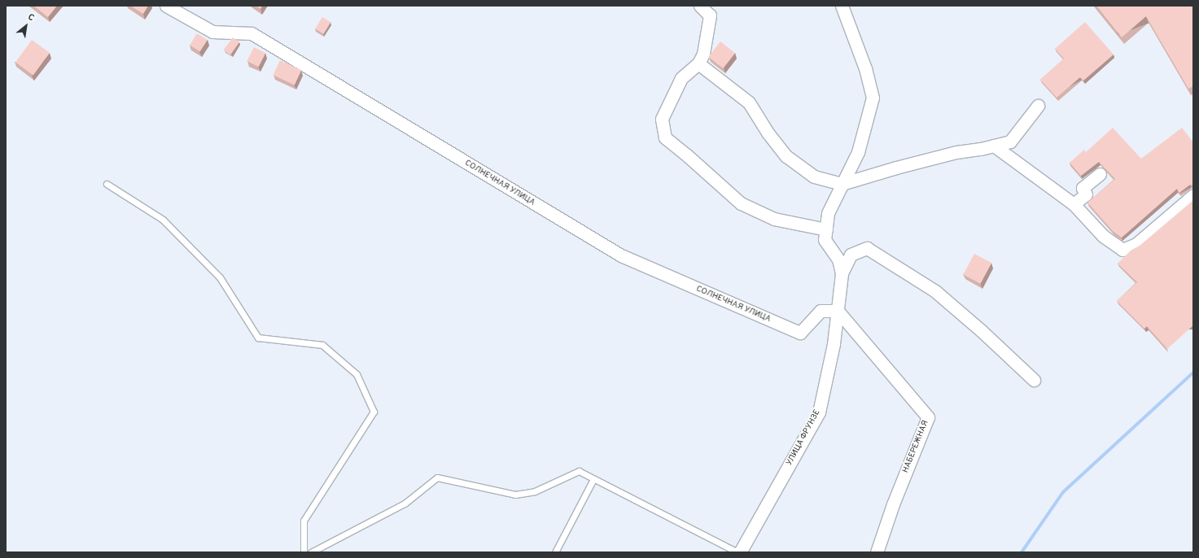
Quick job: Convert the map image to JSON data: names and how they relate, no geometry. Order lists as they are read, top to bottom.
{
  "streets": {
    "street": ["СОЛНЕЧНАЯ УЛИЦА", "УЛИЦА ФРУНЗЕ", "НАБЕРЕЖНАЯ"]
  },
  "crossings": [
    ["СОЛНЕЧНАЯ УЛИЦА", "УЛИЦА ФРУНЗЕ"],
    ["СОЛНЕЧНАЯ УЛИЦА", "НАБЕРЕЖНАЯ"],
    ["УЛИЦА ФРУНЗЕ", "НАБЕРЕЖНАЯ"]
  ],
  "north": "top right"
}
